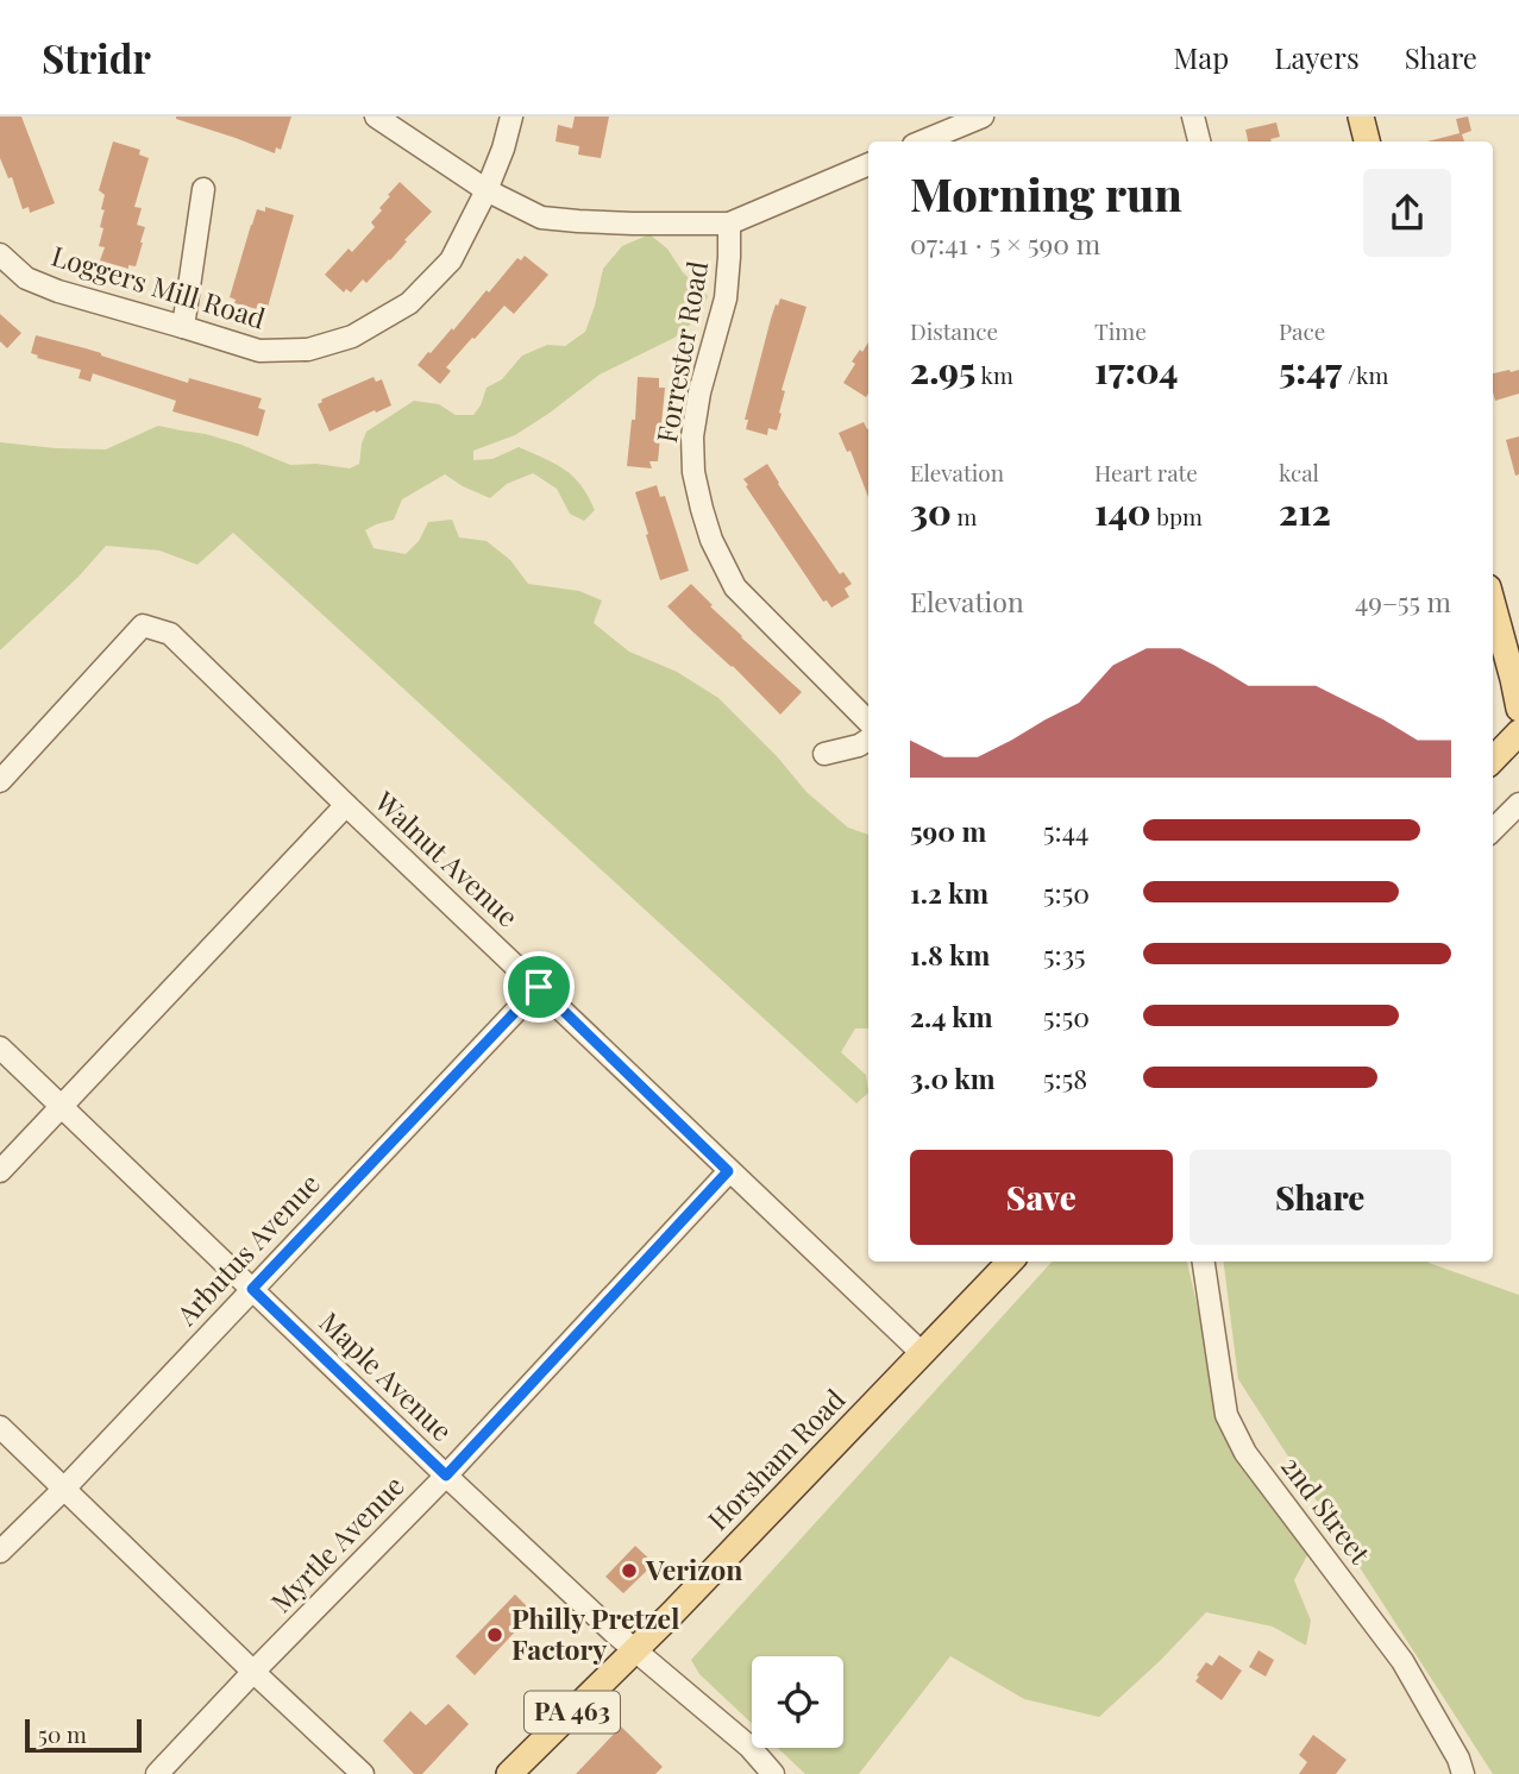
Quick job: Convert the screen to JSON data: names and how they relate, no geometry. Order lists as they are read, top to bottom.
{
  "streets": {
    "main road": ["Horsham Road", "PA 463"],
    "street": [
      "Loggers Mill Road",
      "Forrester Road",
      "Walnut Avenue",
      "Arbutus Avenue",
      "Maple Avenue",
      "2nd Street",
      "Myrtle Avenue"
    ]
  },
  "crossings": [
    ["Walnut Avenue", "Arbutus Avenue"],
    ["Walnut Avenue", "Horsham Road"],
    ["Walnut Avenue", "Myrtle Avenue"],
    ["Arbutus Avenue", "Maple Avenue"],
    ["Maple Avenue", "Horsham Road"],
    ["Maple Avenue", "Myrtle Avenue"]
  ],
  "places": ["Verizon", "Philly Pretzel Factory"],
  "scale_bar": "50 m",
  "page": {
    "header": "Stridr",
    "nav": ["Map", "Layers", "Share"],
    "heading": ["Morning run", "07:41 · 5 × 590 m"],
    "stats": [
      ["Distance", "2.95 km"],
      ["Time", "17:04"],
      ["Pace", "5:47 /km"],
      ["Elevation", "30 m"],
      ["Heart rate", "140 bpm"],
      ["kcal", "212"]
    ],
    "chart": ["Elevation", "49–55 m"],
    "list": [
      {
        "name": "590 m",
        "note": "5:44"
      },
      {
        "name": "1.2 km",
        "note": "5:50"
      },
      {
        "name": "1.8 km",
        "note": "5:35"
      },
      {
        "name": "2.4 km",
        "note": "5:50"
      },
      {
        "name": "3.0 km",
        "note": "5:58"
      }
    ],
    "buttons": ["Save", "Share"],
    "scale": "50 m"
  }
}
